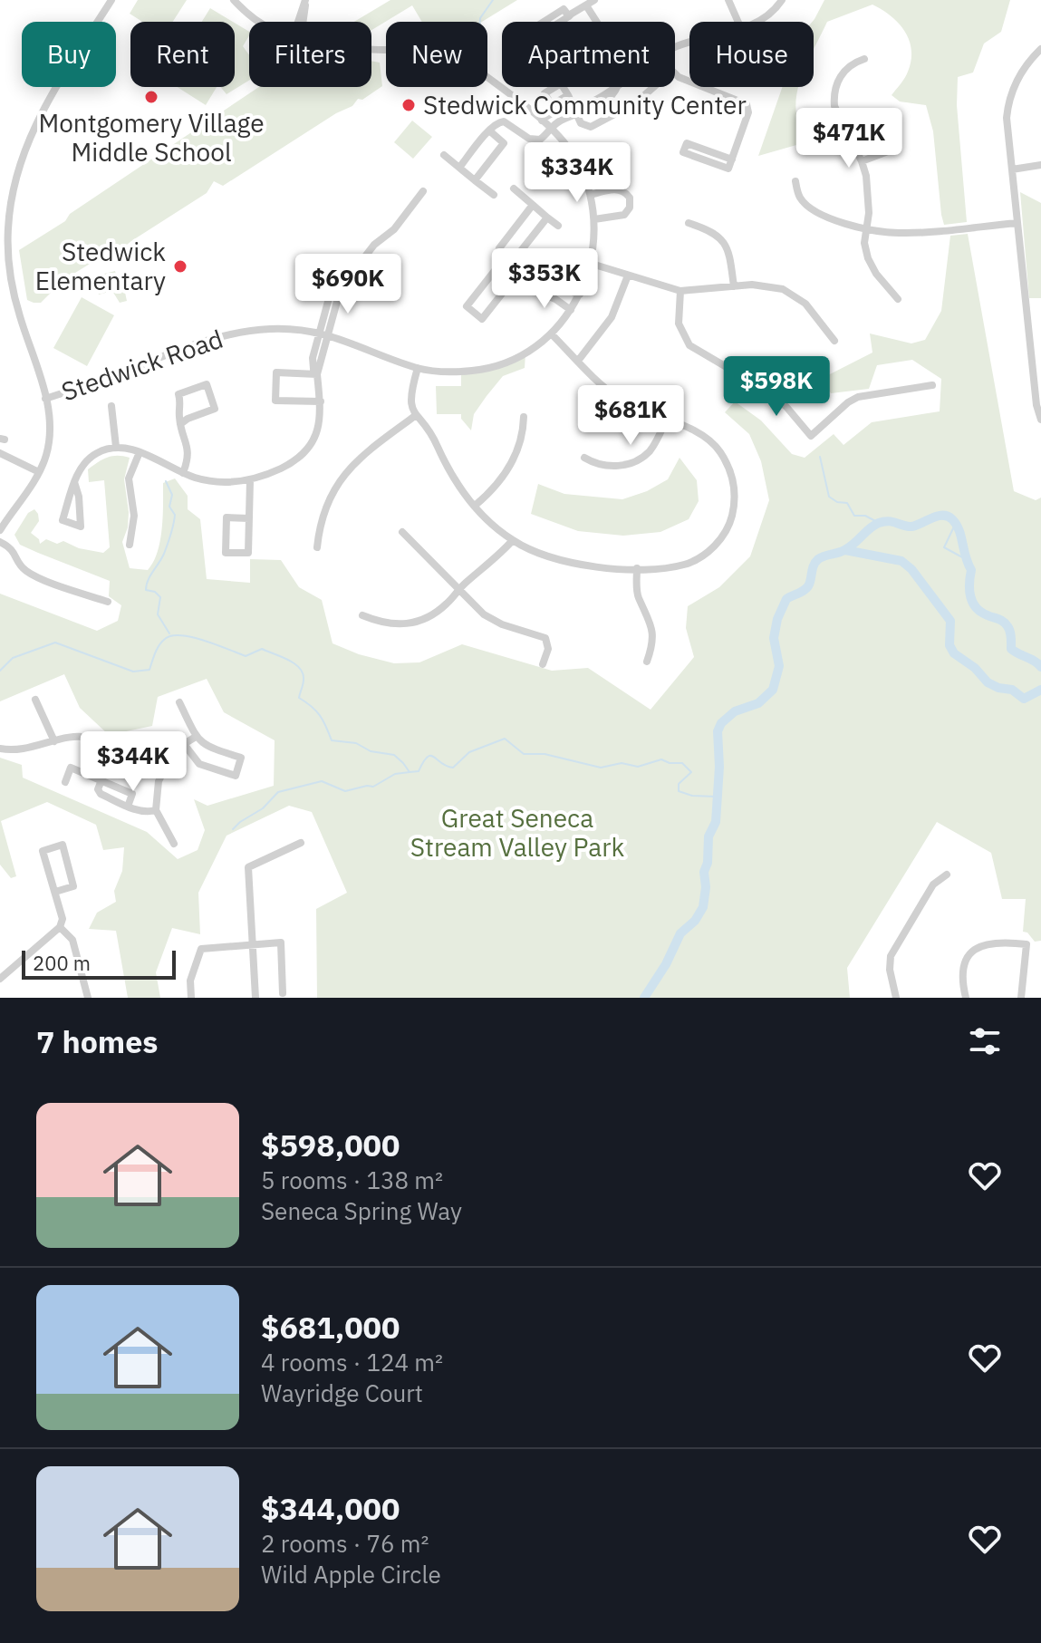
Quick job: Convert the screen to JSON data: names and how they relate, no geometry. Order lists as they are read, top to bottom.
{
  "streets": {
    "street": ["Stedwick Road"]
  },
  "parks": ["Great Seneca Stream Valley Park"],
  "places": ["Montgomery Village Middle School", "Stedwick Community Center", "Stedwick Elementary"],
  "scale_bar": "200 m",
  "page": {
    "chip": [
      "Buy",
      "Rent",
      "Filters",
      "New",
      "Apartment",
      "House"
    ],
    "price": [
      "$471K",
      "$334K",
      "$353K",
      "$690K",
      "$598K",
      "$681K",
      "$344K"
    ],
    "scale": "200 m",
    "heading": "7 homes",
    "list": [
      {
        "name": "$598,000",
        "note": "5 rooms · 138 m² · Seneca Spring Way"
      },
      {
        "name": "$681,000",
        "note": "4 rooms · 124 m² · Wayridge Court"
      },
      {
        "name": "$344,000",
        "note": "2 rooms · 76 m² · Wild Apple Circle"
      }
    ]
  }
}
